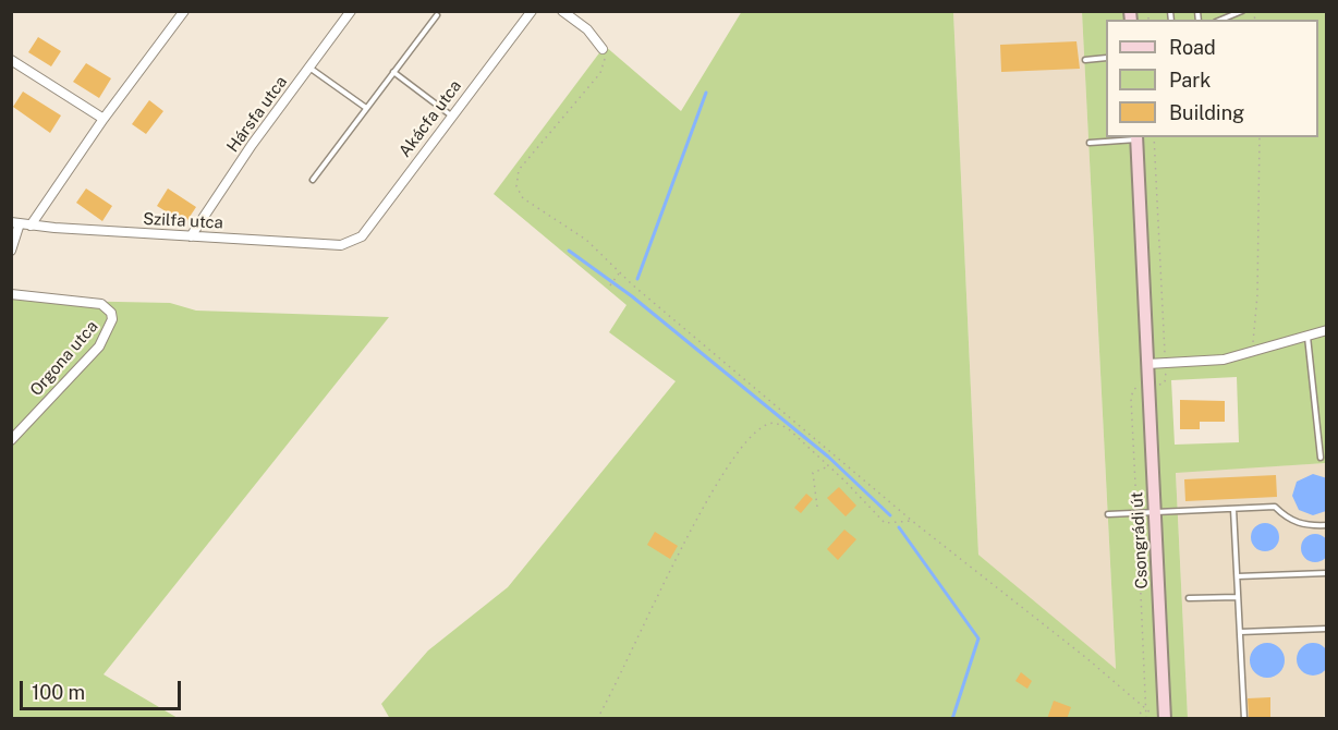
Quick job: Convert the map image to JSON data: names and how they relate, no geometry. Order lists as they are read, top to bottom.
{
  "streets": {
    "main road": ["Csongrádi út"],
    "street": [
      "Hársfa utca",
      "Akácfa utca",
      "Szilfa utca",
      "Orgona utca"
    ]
  },
  "crossings": [
    ["Hársfa utca", "Szilfa utca"],
    ["Akácfa utca", "Szilfa utca"]
  ],
  "legend": ["Road", "Park", "Building"],
  "scale_bar": "100 m"
}
